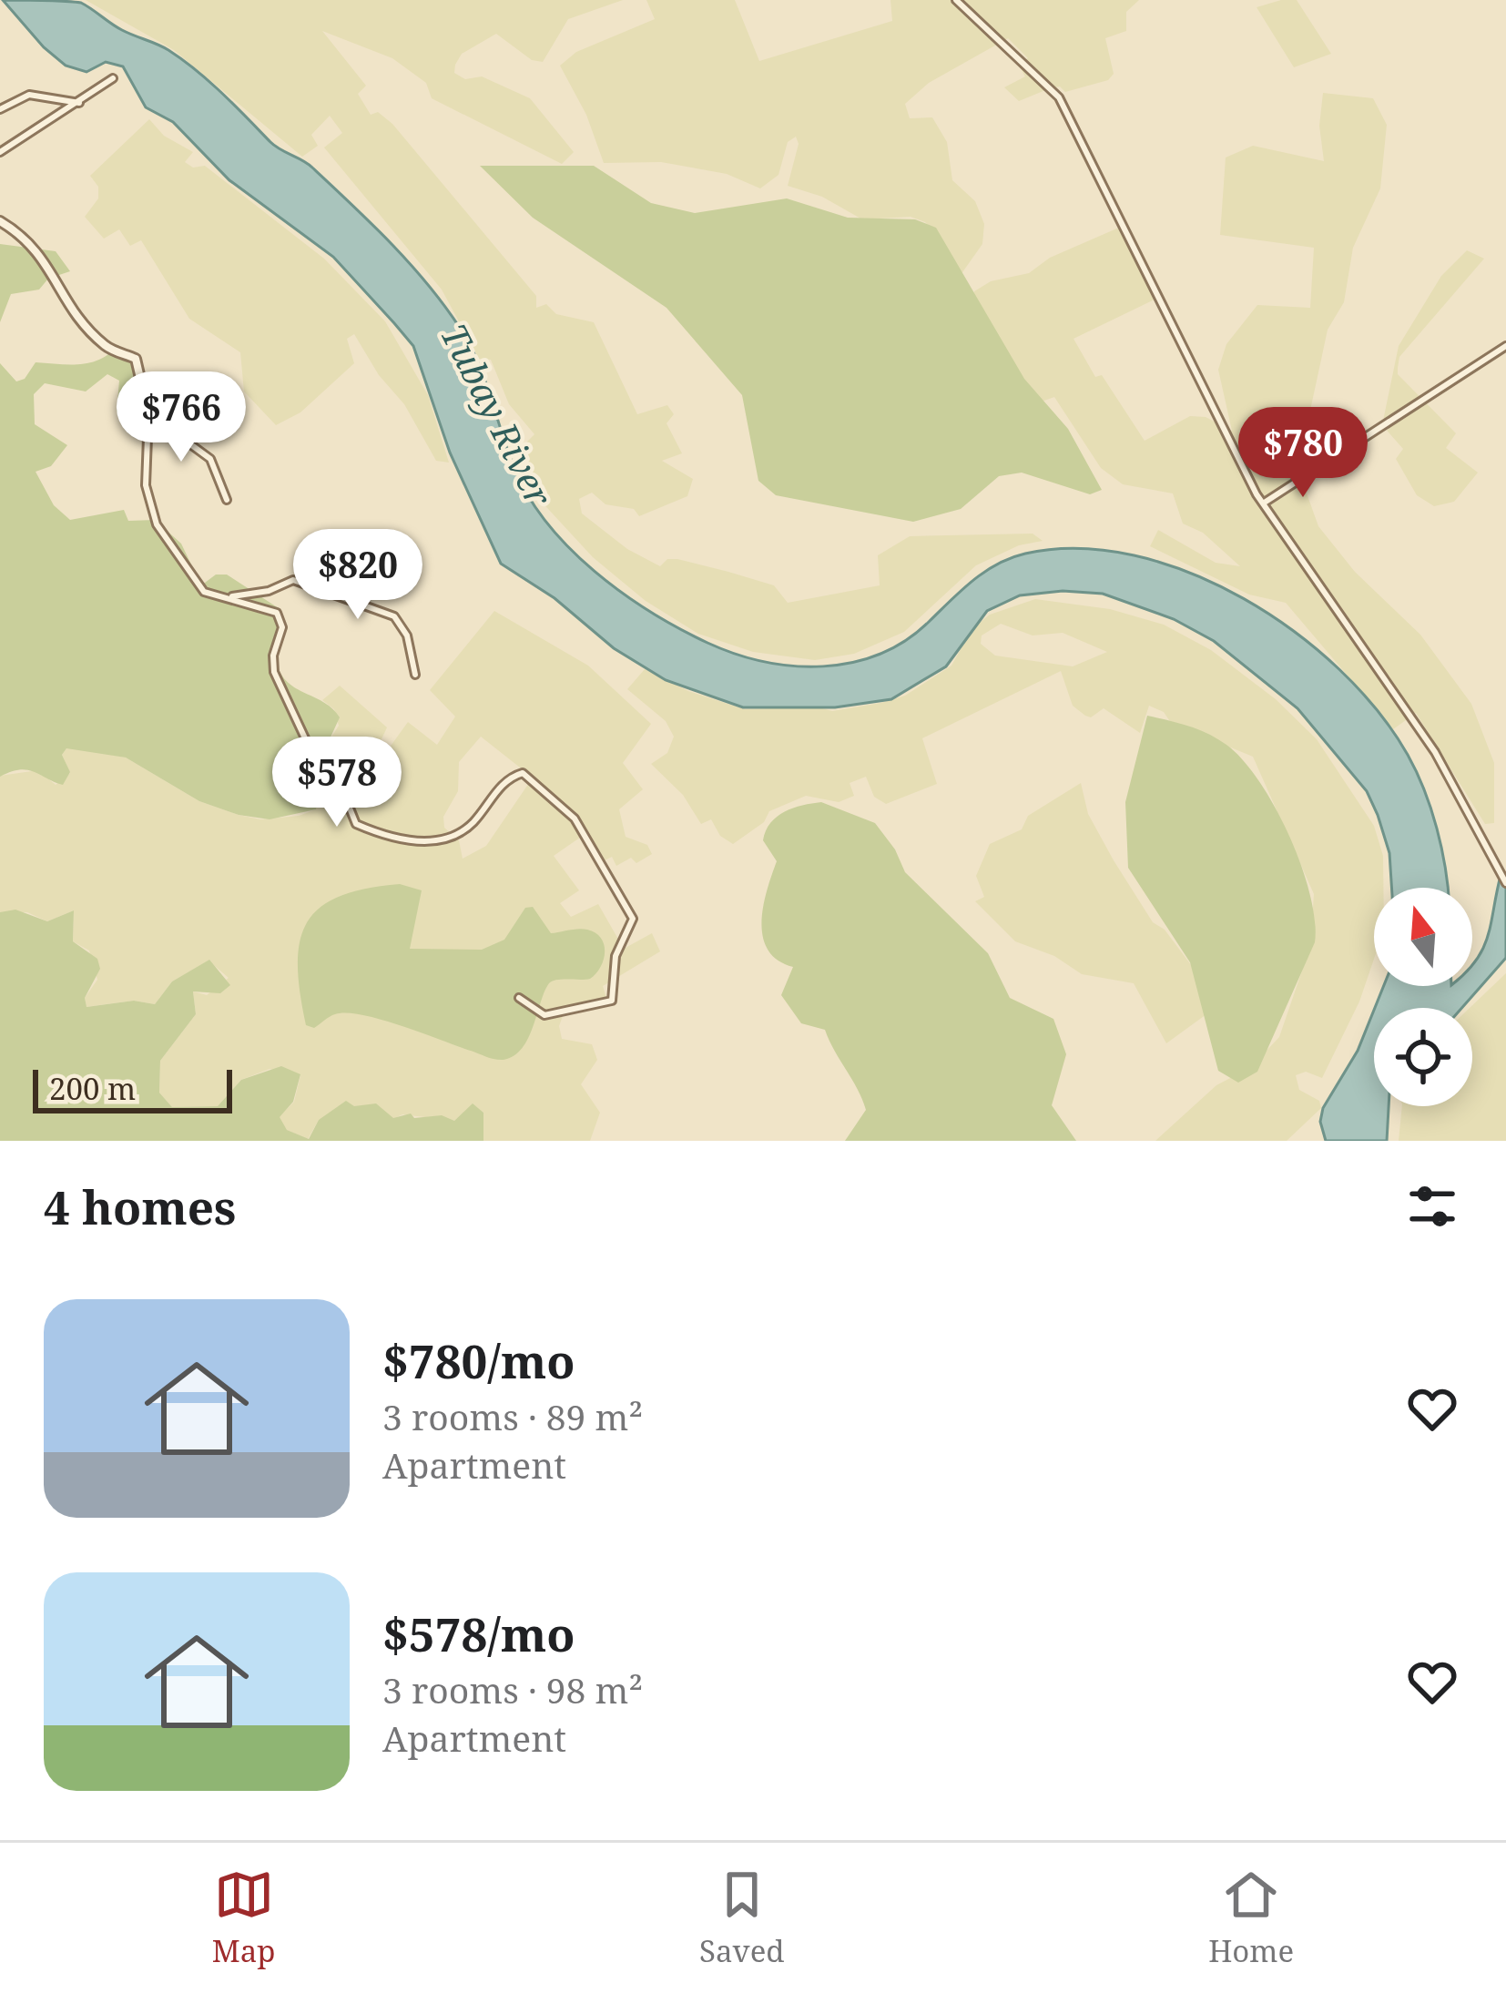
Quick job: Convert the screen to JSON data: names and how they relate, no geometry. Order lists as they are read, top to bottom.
{
  "water": ["Tubay River"],
  "scale_bar": "200 m",
  "north": "top",
  "page": {
    "price": [
      "$766",
      "$780",
      "$820",
      "$578"
    ],
    "scale": "200 m",
    "heading": "4 homes",
    "list": [
      {
        "name": "$780/mo",
        "note": "3 rooms · 89 m² · Apartment"
      },
      {
        "name": "$578/mo",
        "note": "3 rooms · 98 m² · Apartment"
      }
    ],
    "tabs": ["Map", "Saved", "Home"]
  }
}
